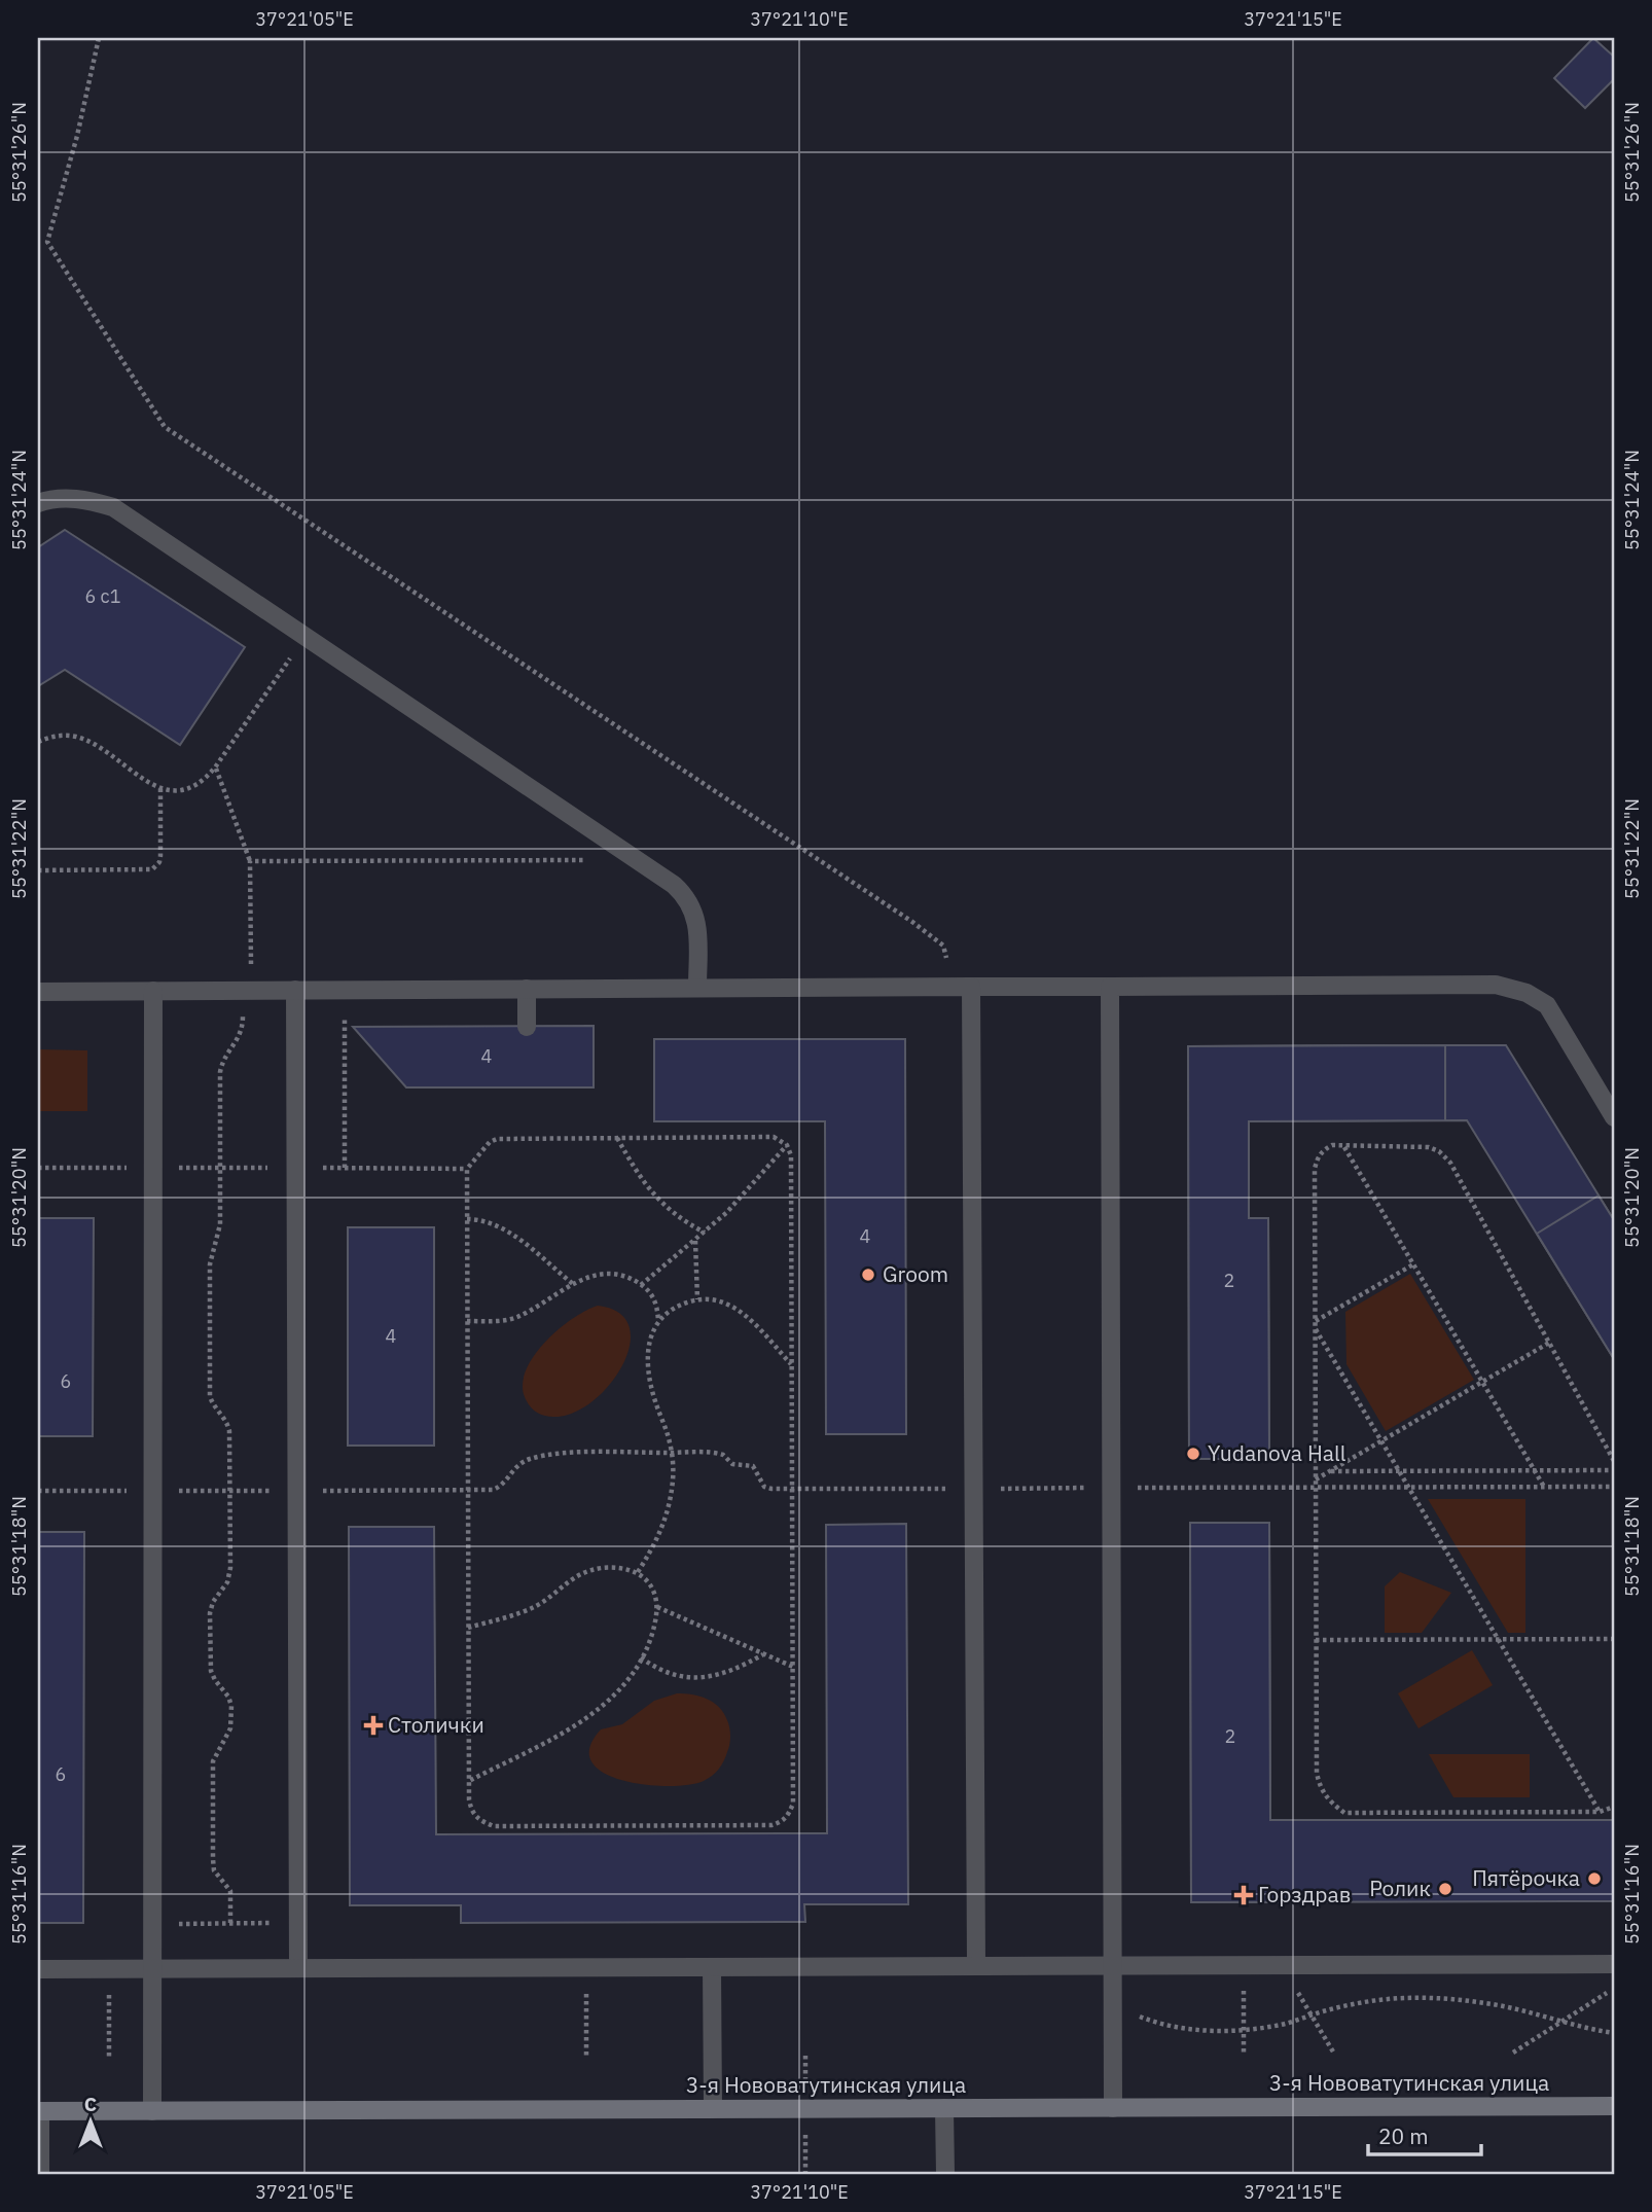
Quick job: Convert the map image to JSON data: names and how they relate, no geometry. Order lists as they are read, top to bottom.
{
  "streets": {
    "street": ["3-я Нововатутинская улица"]
  },
  "places": {
    "other": [
      "Groom",
      "Yudanova Hall",
      "Пятёрочка",
      "Ролик"
    ],
    "health": ["Столички", "Горздрав"]
  },
  "house_numbers": [
    "6 c1",
    "4",
    "4",
    "2",
    "4",
    "6",
    "2",
    "6"
  ],
  "scale_bar": "20 m",
  "north": "top",
  "coordinates": [
    "37°21'05\"E",
    "37°21'10\"E",
    "37°21'15\"E",
    "55°31'26\"N",
    "55°31'24\"N",
    "55°31'22\"N",
    "55°31'20\"N",
    "55°31'18\"N",
    "55°31'16\"N"
  ]
}
